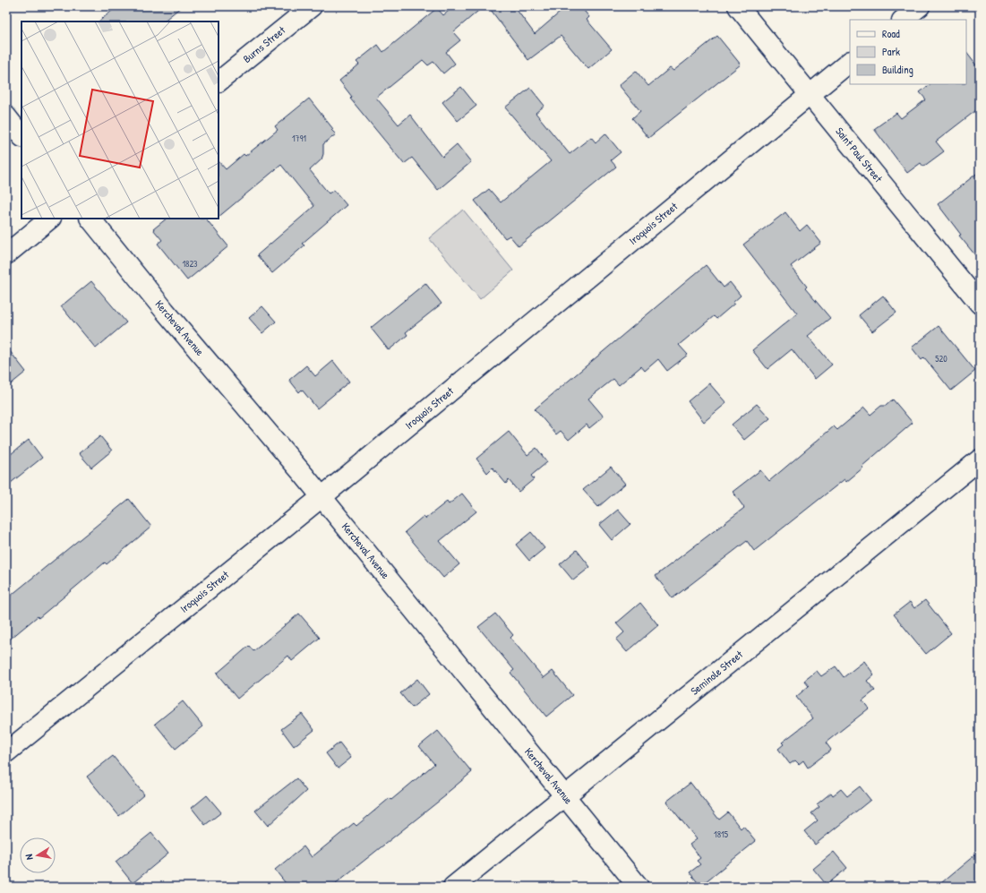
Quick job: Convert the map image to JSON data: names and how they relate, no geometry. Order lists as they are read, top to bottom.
{
  "streets": {
    "street": [
      "Burns Street",
      "Saint Paul Street",
      "Iroquois Street",
      "Kercheval Avenue",
      "Seminole Street"
    ]
  },
  "crossings": [
    ["Saint Paul Street", "Iroquois Street"],
    ["Iroquois Street", "Kercheval Avenue"],
    ["Kercheval Avenue", "Seminole Street"]
  ],
  "house_numbers": [
    "1791",
    "1823",
    "520",
    "1815"
  ],
  "legend": ["Road", "Park", "Building"],
  "north": "left"
}
